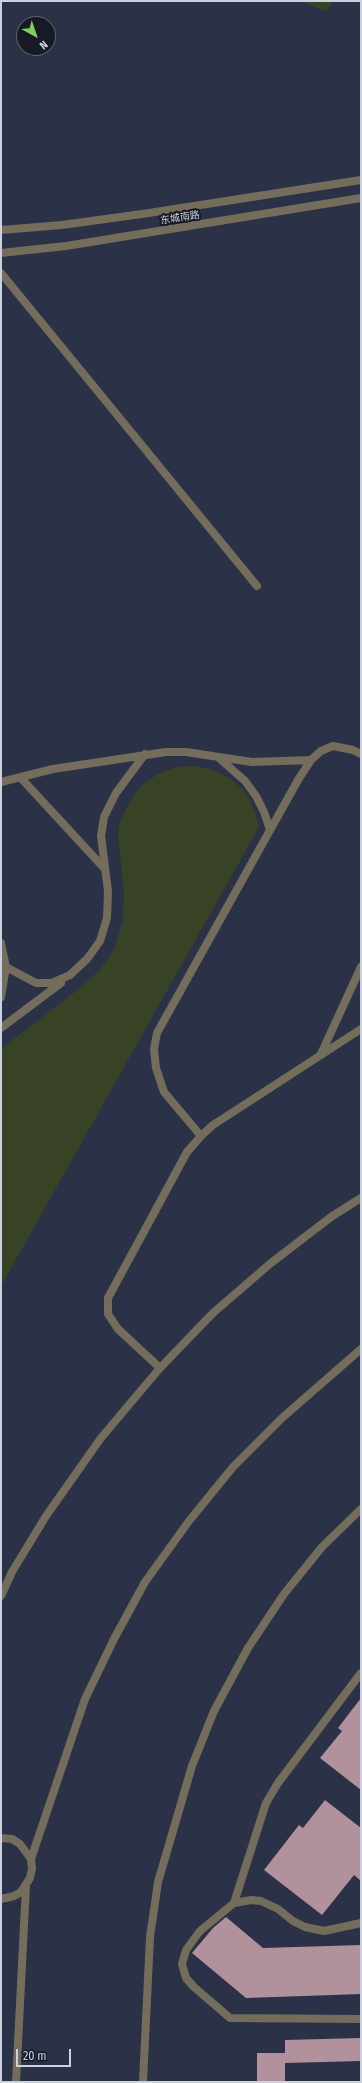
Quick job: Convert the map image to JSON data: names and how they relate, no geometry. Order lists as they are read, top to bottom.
{
  "streets": {
    "street": ["东城南路"]
  },
  "scale_bar": "20 m",
  "north": "bottom right"
}
